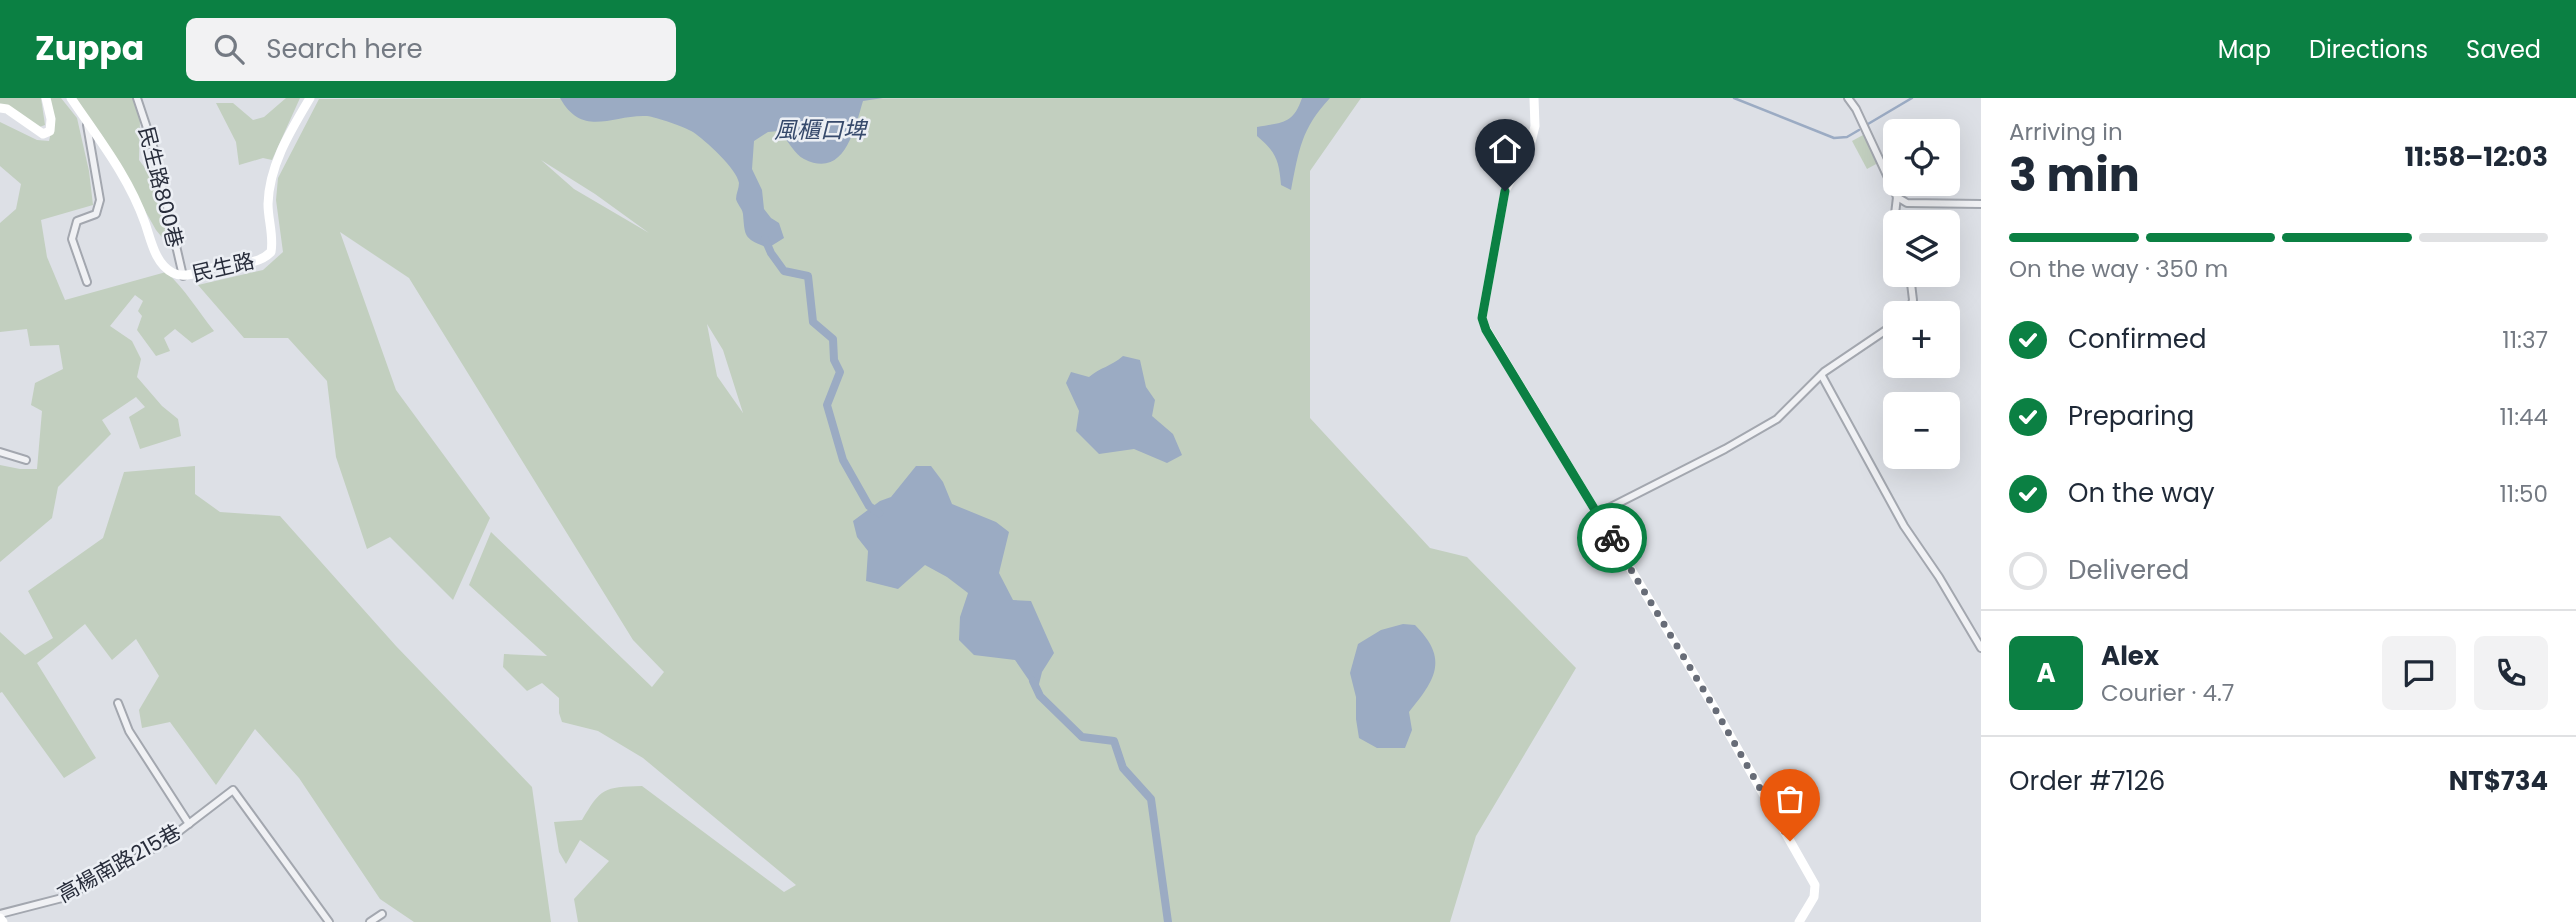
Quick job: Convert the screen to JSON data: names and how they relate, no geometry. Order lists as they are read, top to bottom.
{
  "streets": {
    "street": ["民生路800巷", "民生路", "高楊南路215巷"]
  },
  "crossings": [
    ["民生路800巷", "民生路"]
  ],
  "water": ["風櫃口埤"],
  "page": {
    "header": "Zuppa",
    "search": "Search here",
    "nav": ["Map", "Directions", "Saved"],
    "heading": ["3 min", "Arriving in", "11:58–12:03"],
    "panel": [
      "Alex",
      "Courier · 4.7",
      "Order #7126",
      "NT$734"
    ],
    "map_buttons": ["+", "−"],
    "bar": "On the way · 350 m",
    "list": [
      ["Confirmed", "11:37"],
      ["Preparing", "11:44"],
      ["On the way", "11:50"],
      "Delivered"
    ],
    "round": "A"
  }
}
